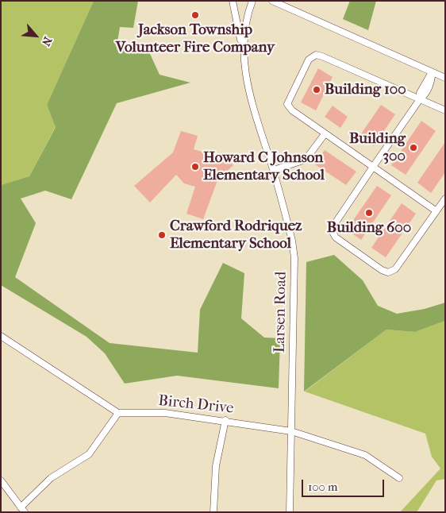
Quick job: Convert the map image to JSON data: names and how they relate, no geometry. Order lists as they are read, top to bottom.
{
  "streets": {
    "street": ["Larsen Road", "Birch Drive"]
  },
  "crossings": [
    ["Larsen Road", "Birch Drive"]
  ],
  "places": [
    "Jackson Township Volunteer Fire Company",
    "Building 100",
    "Building 300",
    "Howard C Johnson Elementary School",
    "Building 600",
    "Crawford Rodriquez Elementary School"
  ],
  "scale_bar": "100 m",
  "north": "bottom right"
}
